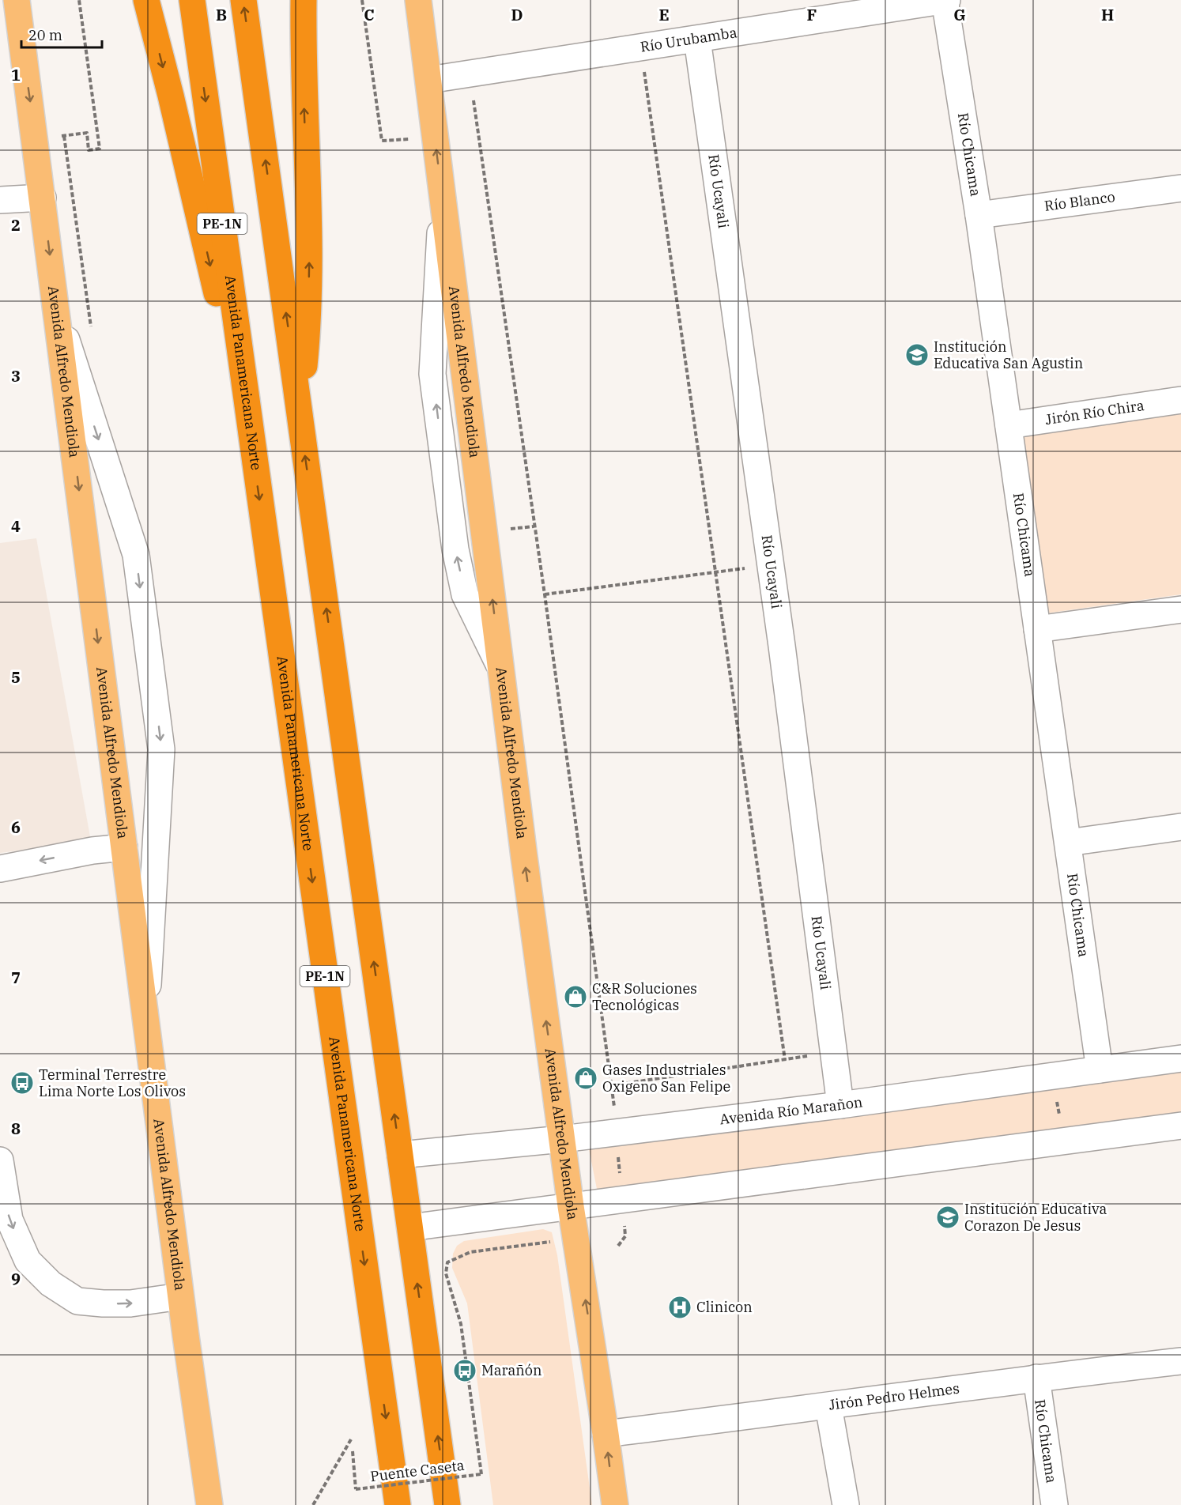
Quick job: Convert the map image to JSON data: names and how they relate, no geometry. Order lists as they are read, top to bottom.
{
  "streets": {
    "highway": ["PE-1N", "Avenida Panamericana Norte"],
    "main road": ["Avenida Alfredo Mendiola"],
    "street": [
      "Río Urubamba",
      "Río Chicama",
      "Río Ucayali",
      "Río Blanco",
      "Jirón Río Chira",
      "Avenida Río Marañon",
      "Jirón Pedro Helmes"
    ],
    "path": ["Puente Caseta"]
  },
  "crossings": [
    ["Río Urubamba", "Río Chicama"],
    ["Río Urubamba", "Río Ucayali"],
    ["Río Urubamba", "Avenida Alfredo Mendiola"],
    ["Río Chicama", "Río Blanco"],
    ["Río Chicama", "Jirón Río Chira"],
    ["Río Chicama", "Avenida Río Marañon"],
    ["Río Chicama", "Jirón Pedro Helmes"],
    ["Río Ucayali", "Avenida Río Marañon"],
    ["Avenida Alfredo Mendiola", "Avenida Río Marañon"],
    ["Avenida Alfredo Mendiola", "Jirón Pedro Helmes"]
  ],
  "places": {
    "school or university": ["Institución Educativa San Agustin", "Institución Educativa Corazon De Jesus"],
    "shop": ["C&R Soluciones Tecnológicas", "Gases Industriales Oxigeno San Felipe"],
    "bus stop": ["Terminal Terrestre Lima Norte Los Olivos", "Marañón"],
    "hospital": ["Clinicon"]
  },
  "scale_bar": "20 m",
  "grid": {
    "columns": [
      "B",
      "C",
      "D",
      "E",
      "F",
      "G",
      "H"
    ],
    "rows": [
      "1",
      "2",
      "3",
      "4",
      "5",
      "6",
      "7",
      "8",
      "9"
    ]
  }
}
